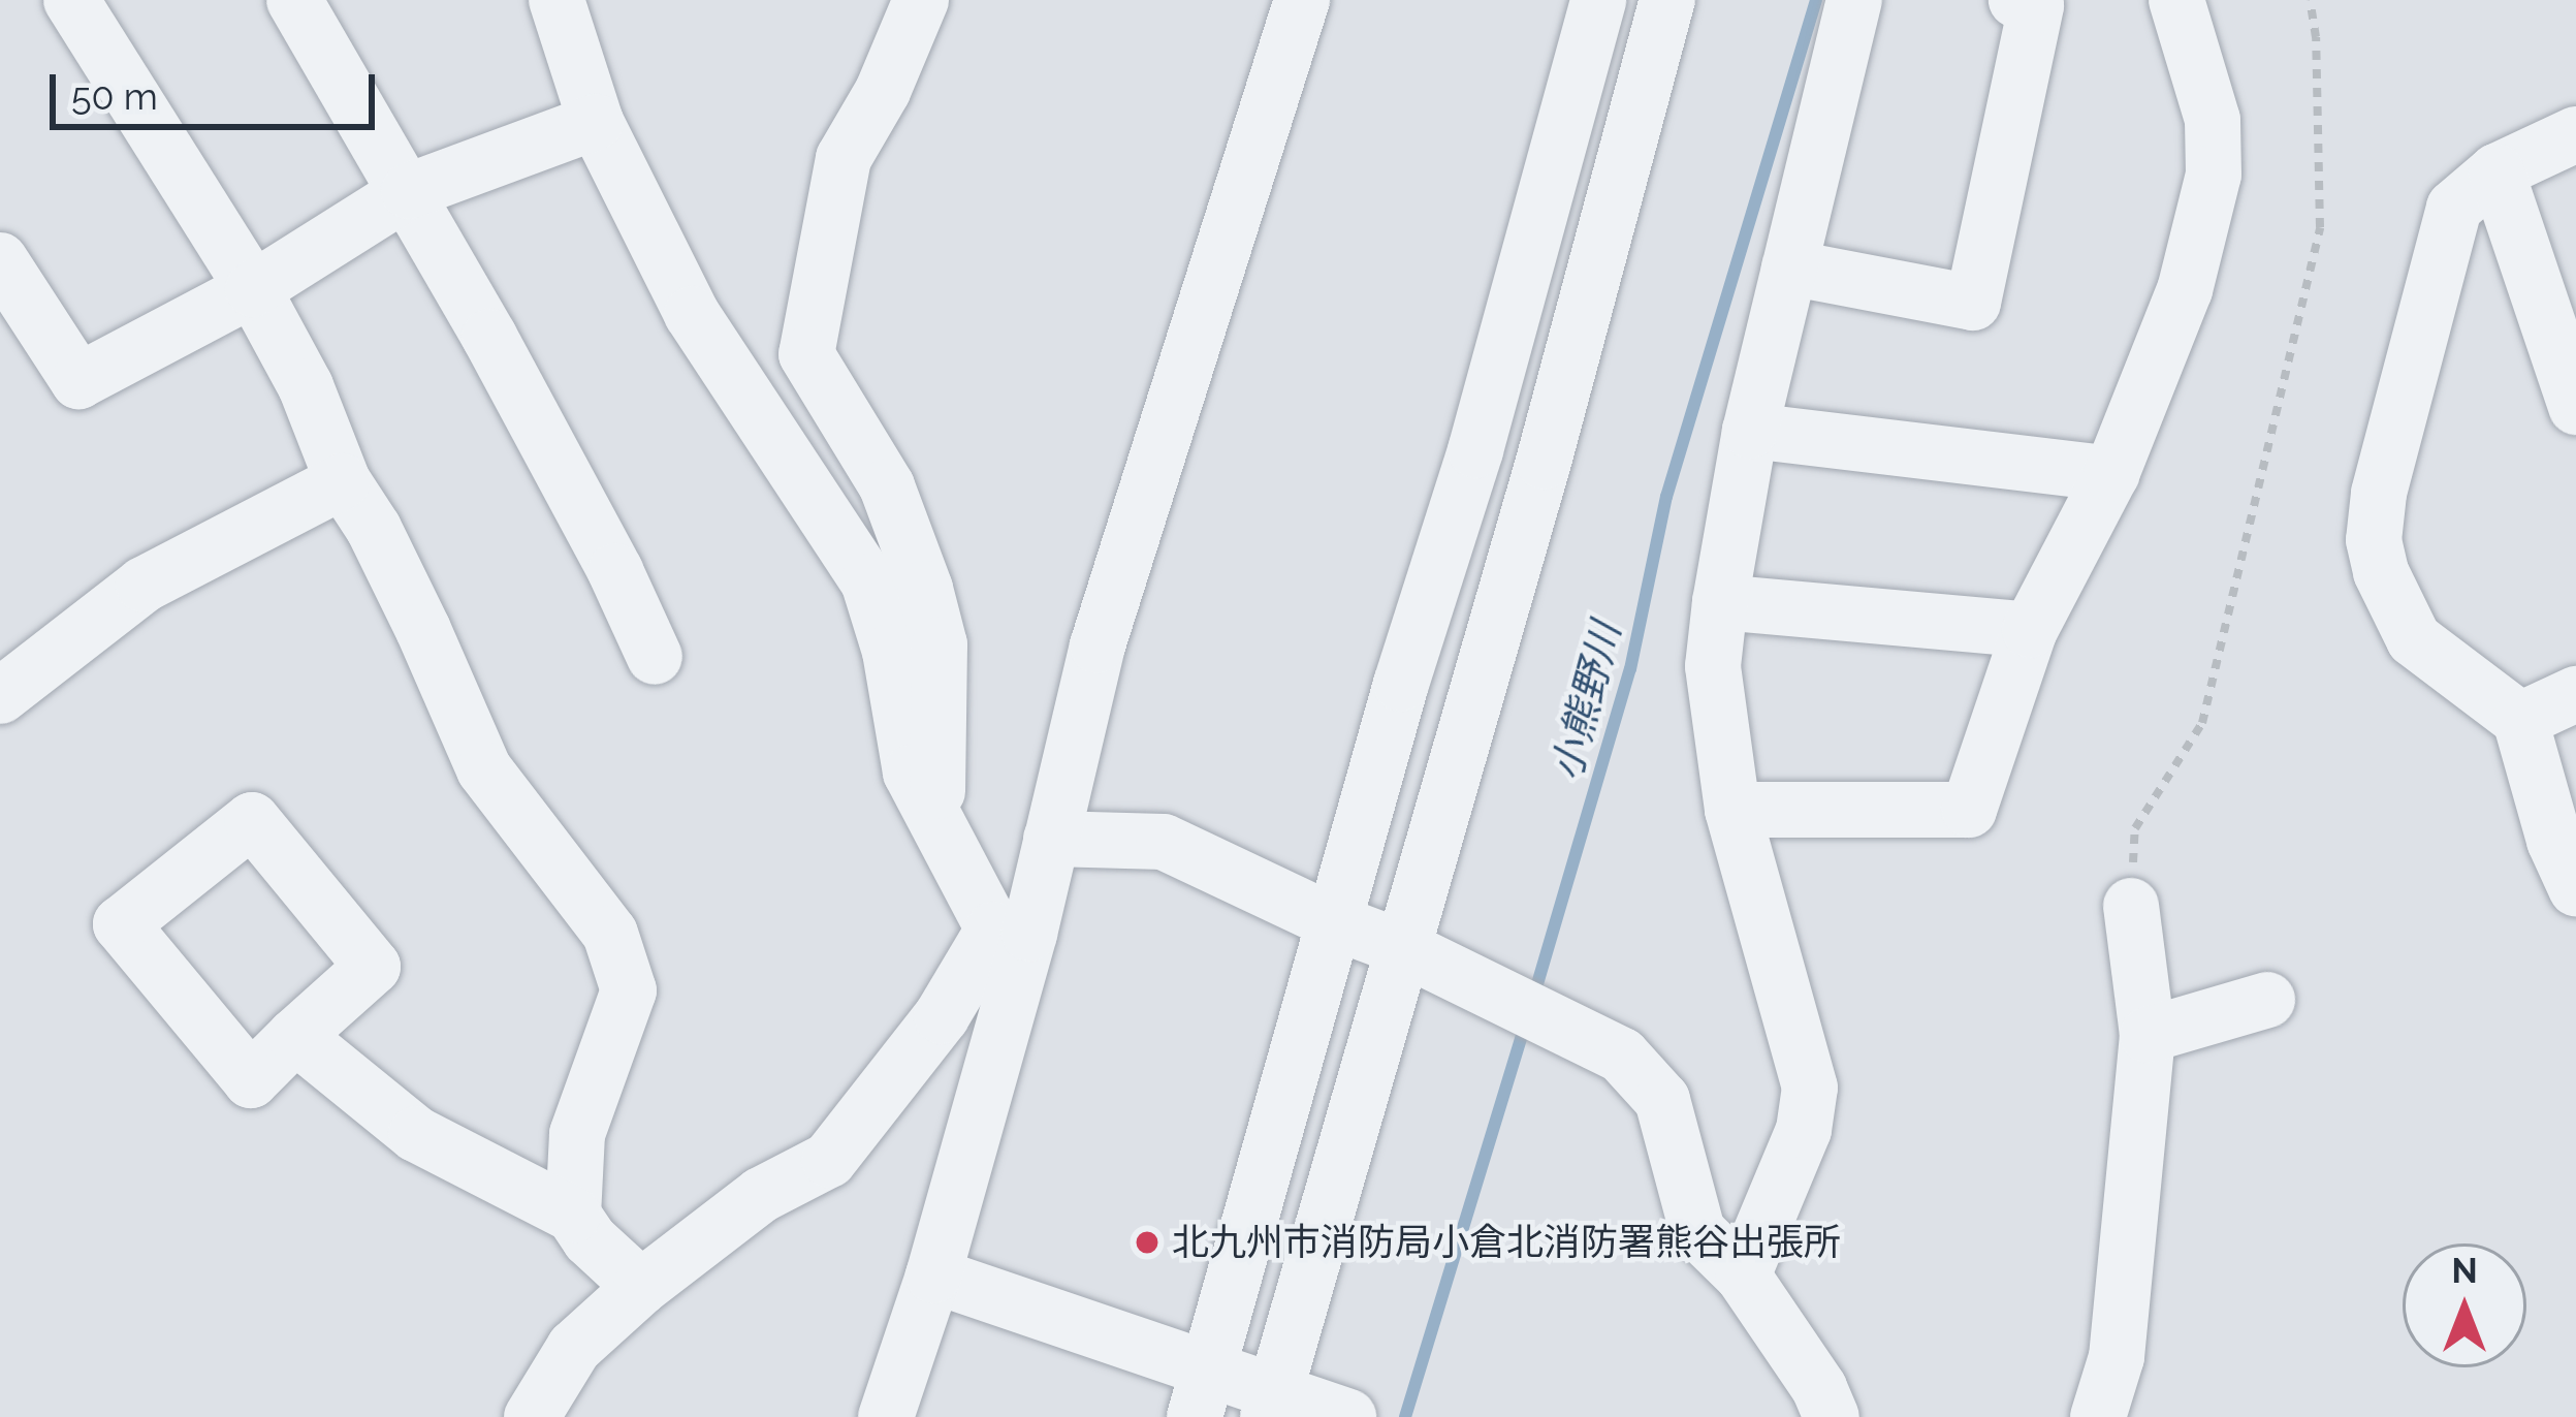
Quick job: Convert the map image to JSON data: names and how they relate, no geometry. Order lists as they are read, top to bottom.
{
  "water": ["小熊野川"],
  "places": ["北九州市消防局小倉北消防署熊谷出張所"],
  "scale_bar": "50 m",
  "north": "top"
}
